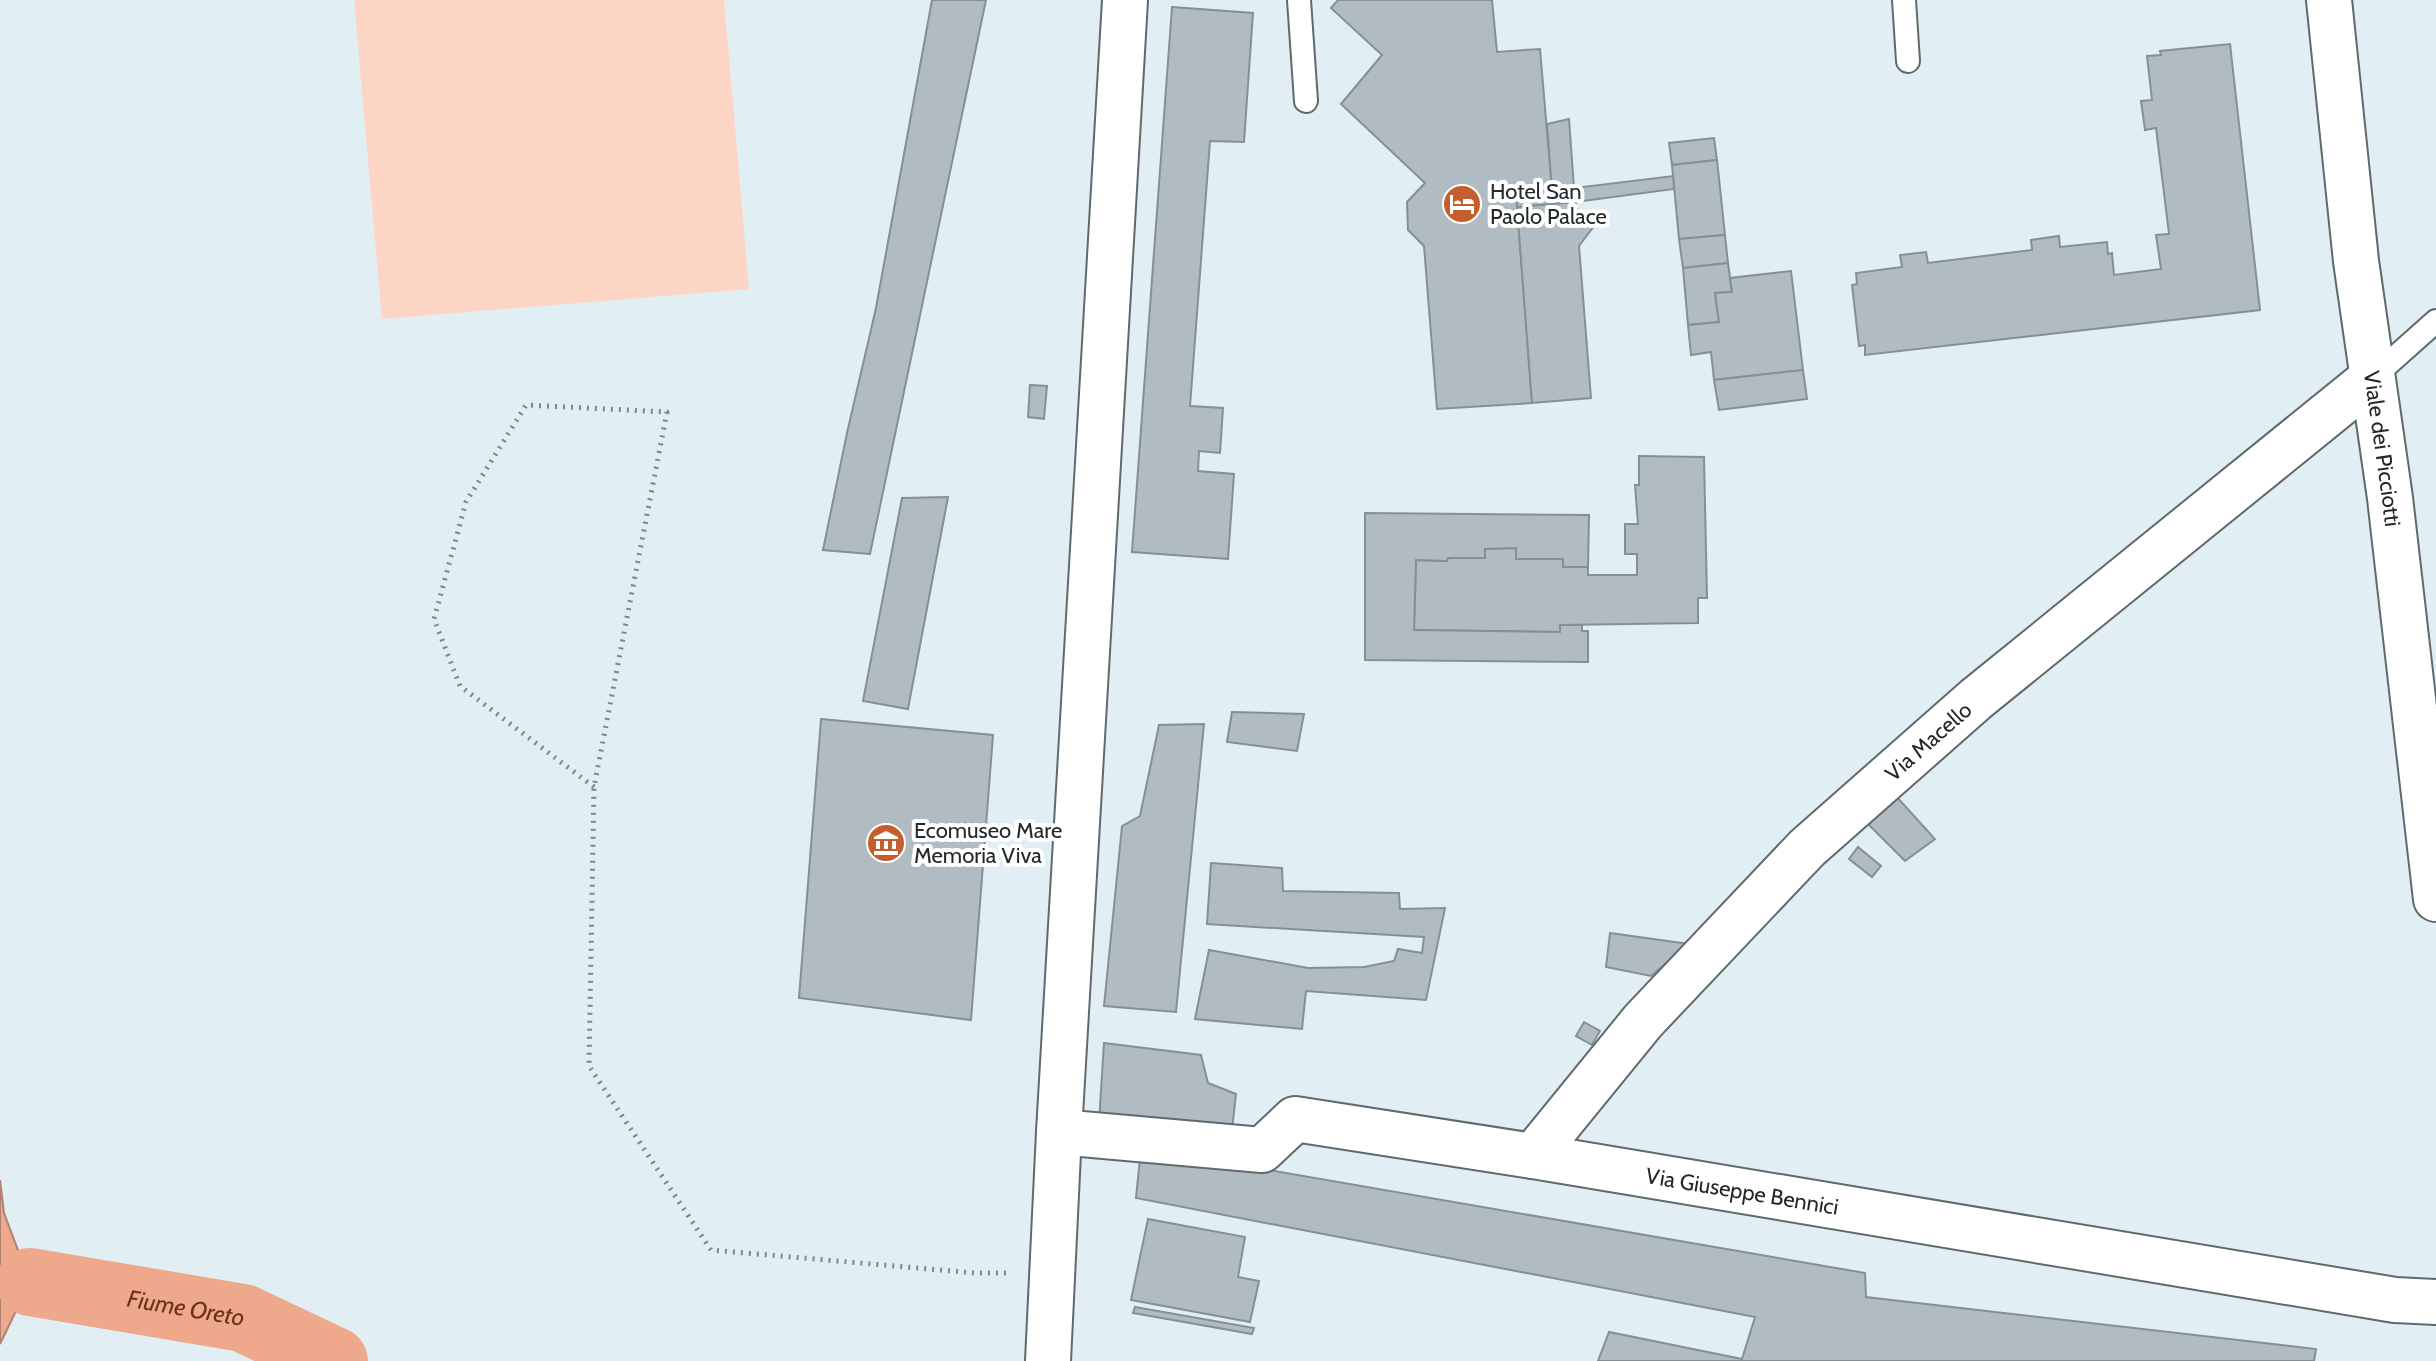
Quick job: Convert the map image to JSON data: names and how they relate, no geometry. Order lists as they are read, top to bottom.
{
  "streets": {
    "street": ["Viale dei Picciotti", "Via Macello", "Via Giuseppe Bennici"]
  },
  "crossings": [
    ["Viale dei Picciotti", "Via Macello"],
    ["Via Macello", "Via Giuseppe Bennici"]
  ],
  "water": ["Fiume Oreto"],
  "places": {
    "hotel": ["Hotel San Paolo Palace"],
    "museum": ["Ecomuseo Mare Memoria Viva"]
  }
}
